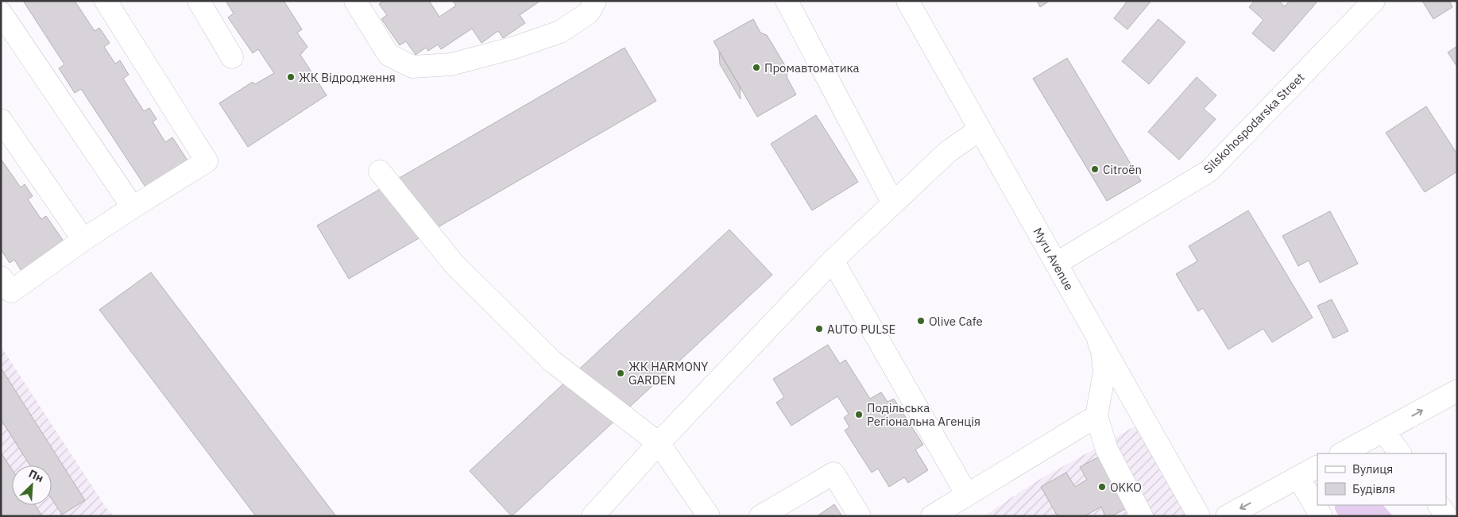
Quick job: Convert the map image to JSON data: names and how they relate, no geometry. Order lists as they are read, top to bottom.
{
  "streets": {
    "street": ["Silskohospodarska Street", "Myru Avenue"]
  },
  "crossings": [
    ["Silskohospodarska Street", "Myru Avenue"]
  ],
  "places": [
    "Промавтоматика",
    "ЖК Відродження",
    "Citroën",
    "Olive Cafe",
    "AUTO PULSE",
    "ЖК HARMONY GARDEN",
    "Подільська Регіональна Агенція",
    "OKKO"
  ],
  "legend": ["Вулиця", "Будівля"],
  "north": "top right"
}
